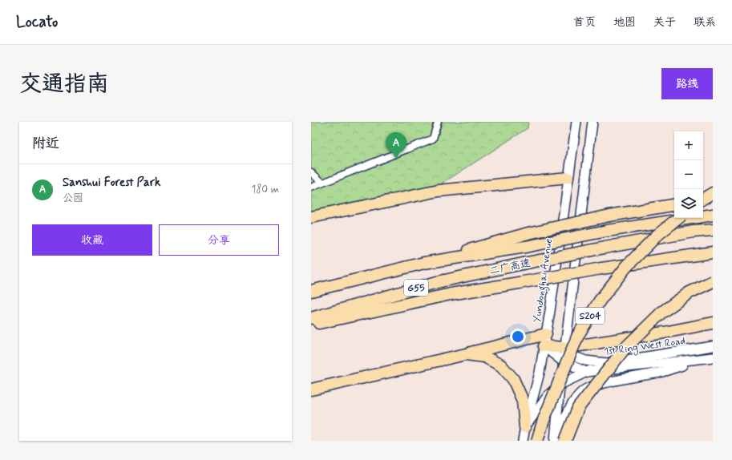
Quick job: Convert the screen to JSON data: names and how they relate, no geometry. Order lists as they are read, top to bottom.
{
  "streets": {
    "highway": ["二广高速", "G55", "S204"],
    "main road": ["Yundonghai Avenue", "1st Ring West Road"]
  },
  "page": {
    "header": "Locato",
    "nav": [
      "首页",
      "地图",
      "关于",
      "联系"
    ],
    "title": "交通指南",
    "buttons": [
      "路线",
      ["收藏", "分享"]
    ],
    "heading": "附近",
    "map_buttons": ["+", "−"],
    "pins": "A",
    "list": [
      {
        "mark": "A",
        "name": "Sanshui Forest Park",
        "note": "公园",
        "value": "180 m"
      }
    ]
  }
}
